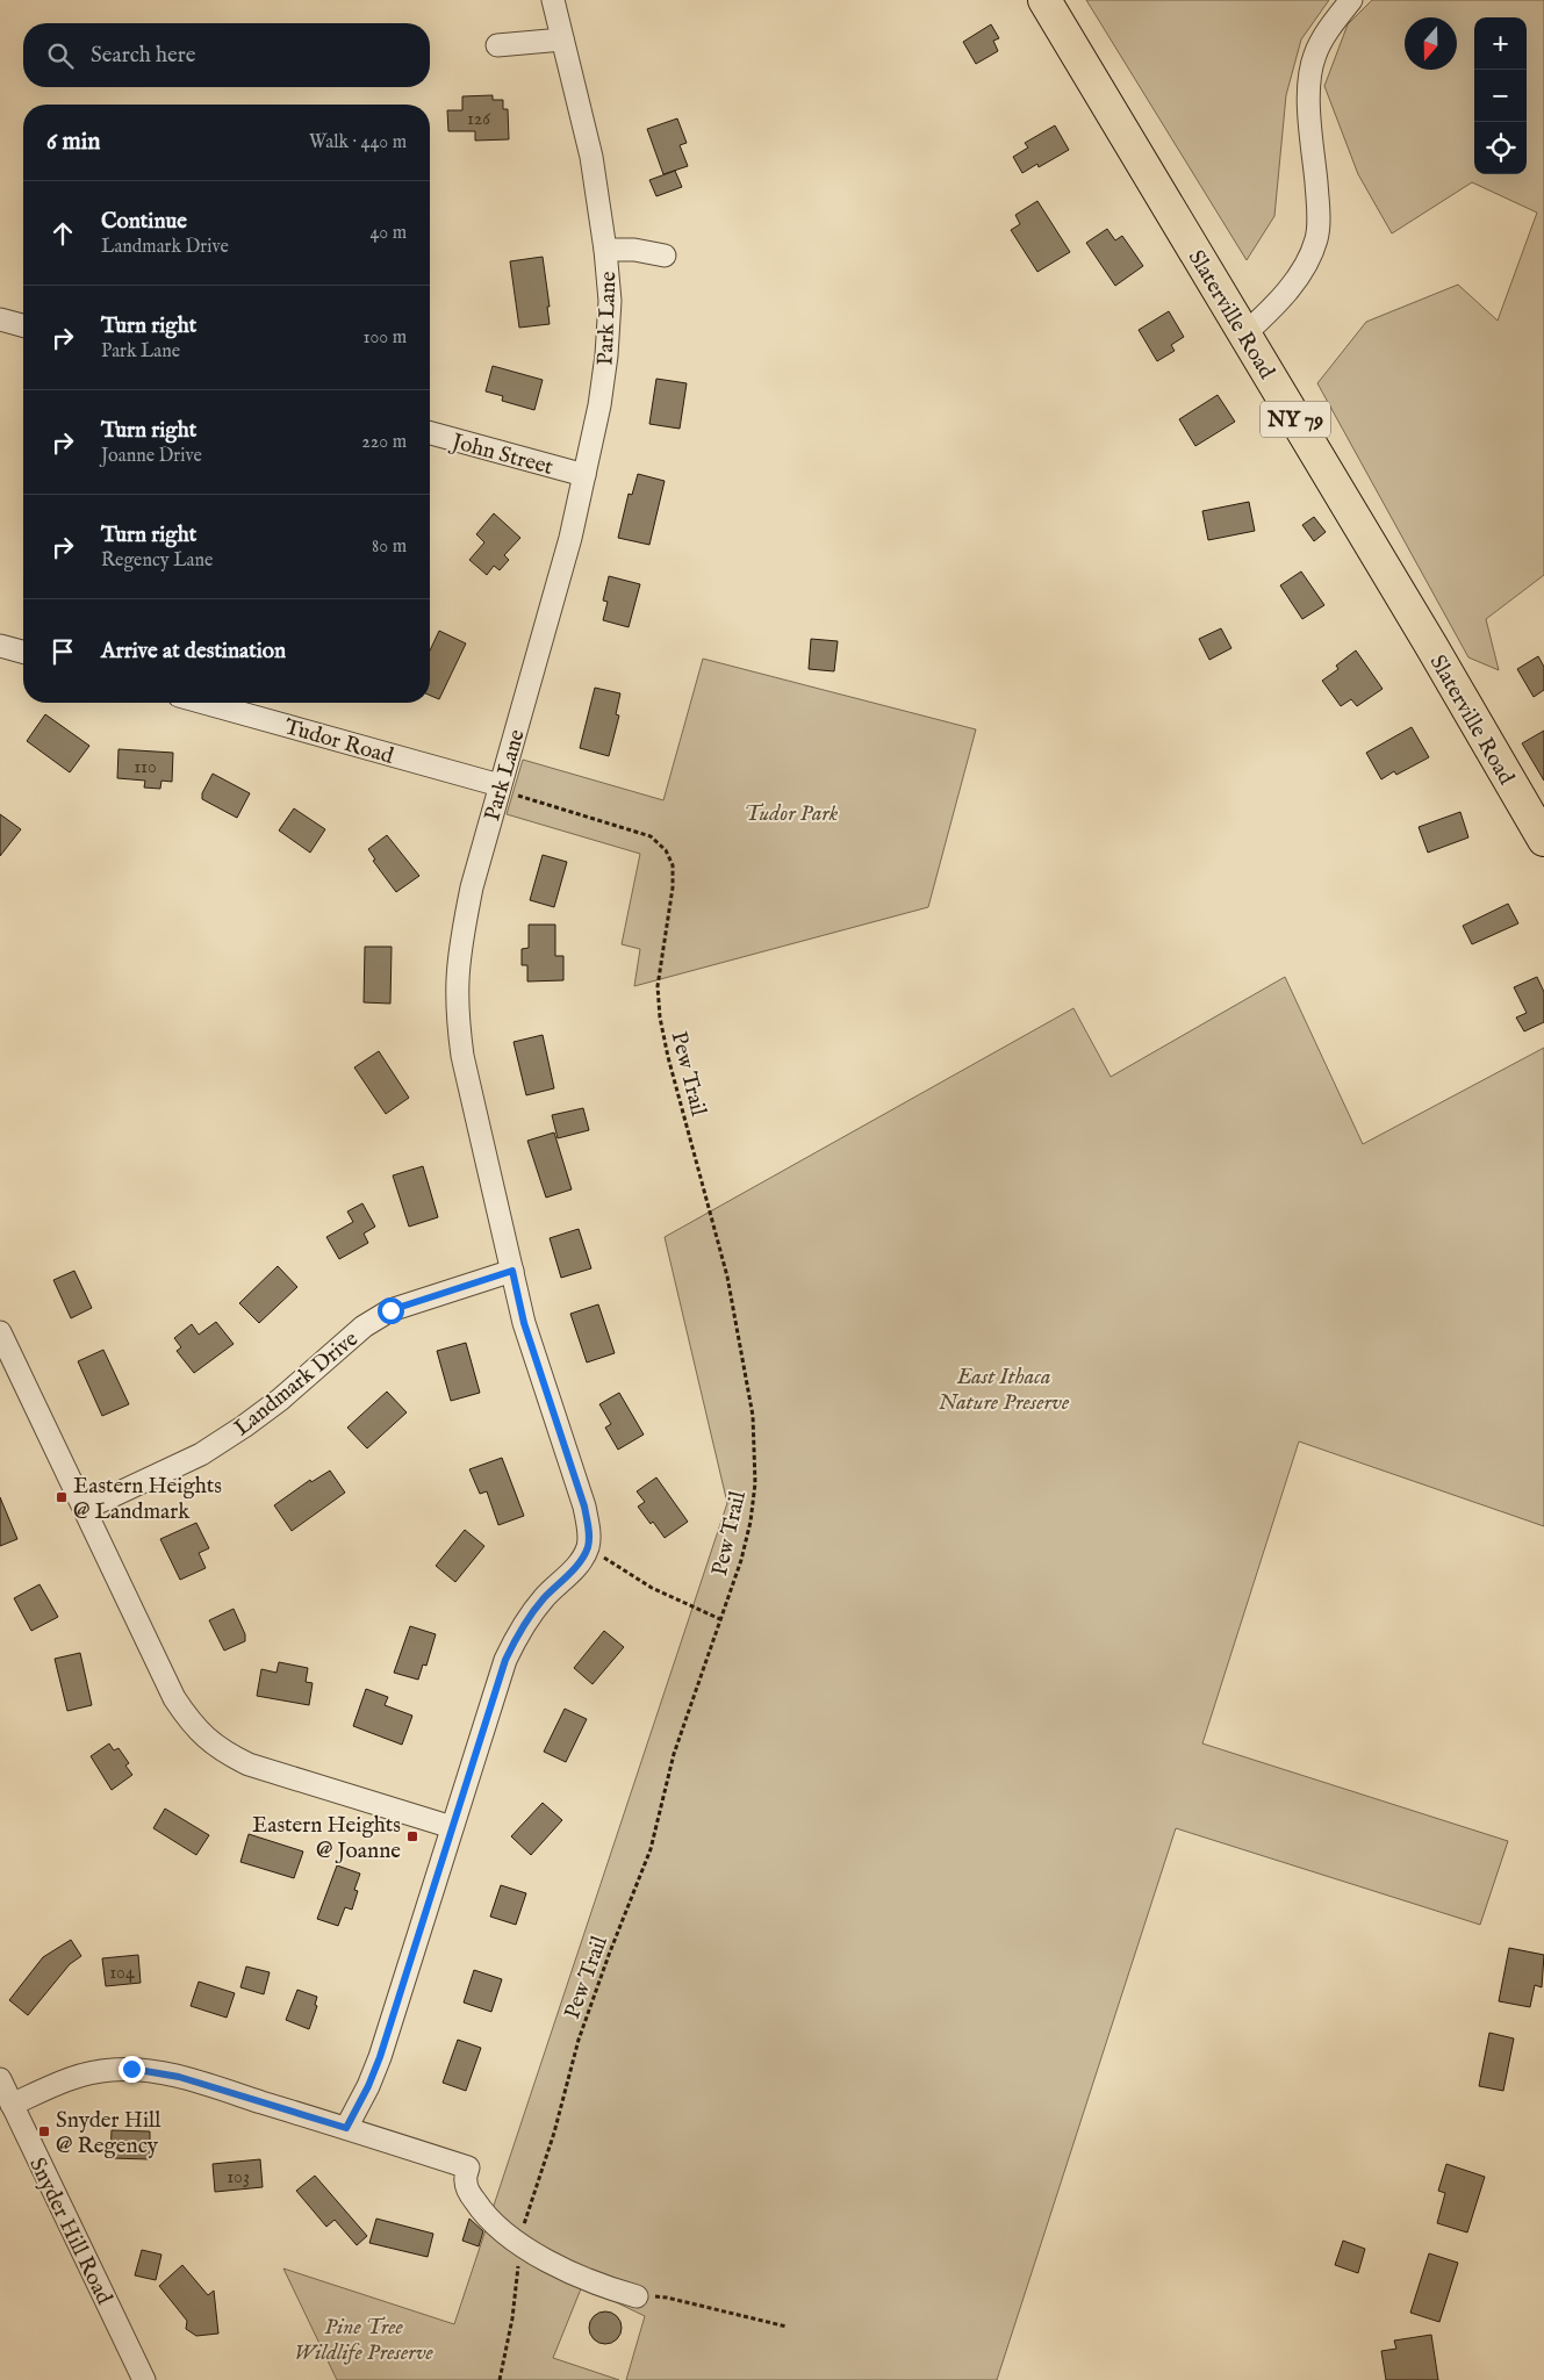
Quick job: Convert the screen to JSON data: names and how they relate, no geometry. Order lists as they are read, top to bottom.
{
  "streets": {
    "highway": ["Slaterville Road", "NY 79"],
    "street": [
      "Park Lane",
      "John Street",
      "Tudor Road",
      "Landmark Drive",
      "Snyder Hill Road"
    ],
    "path": ["Pew Trail"]
  },
  "crossings": [
    ["Park Lane", "John Street"],
    ["Park Lane", "Tudor Road"],
    ["Park Lane", "Pew Trail"],
    ["Park Lane", "Landmark Drive"],
    ["Tudor Road", "Pew Trail"]
  ],
  "parks": ["Tudor Park", "East Ithaca Nature Preserve", "Pine Tree Wildlife Preserve"],
  "places": {
    "transit": ["Eastern Heights @ Landmark", "Eastern Heights @ Joanne", "Snyder Hill @ Regency"]
  },
  "house_numbers": [
    "126",
    "110",
    "104",
    "103"
  ],
  "north": "bottom",
  "page": {
    "map_buttons": ["+", "−"],
    "search": "Search here",
    "heading": ["6 min", "Walk · 440 m"],
    "list": [
      ["Continue", "Landmark Drive", "40 m"],
      ["Turn right", "Park Lane", "100 m"],
      ["Turn right", "Joanne Drive", "220 m"],
      ["Turn right", "Regency Lane", "80 m"],
      "Arrive at destination"
    ]
  }
}
